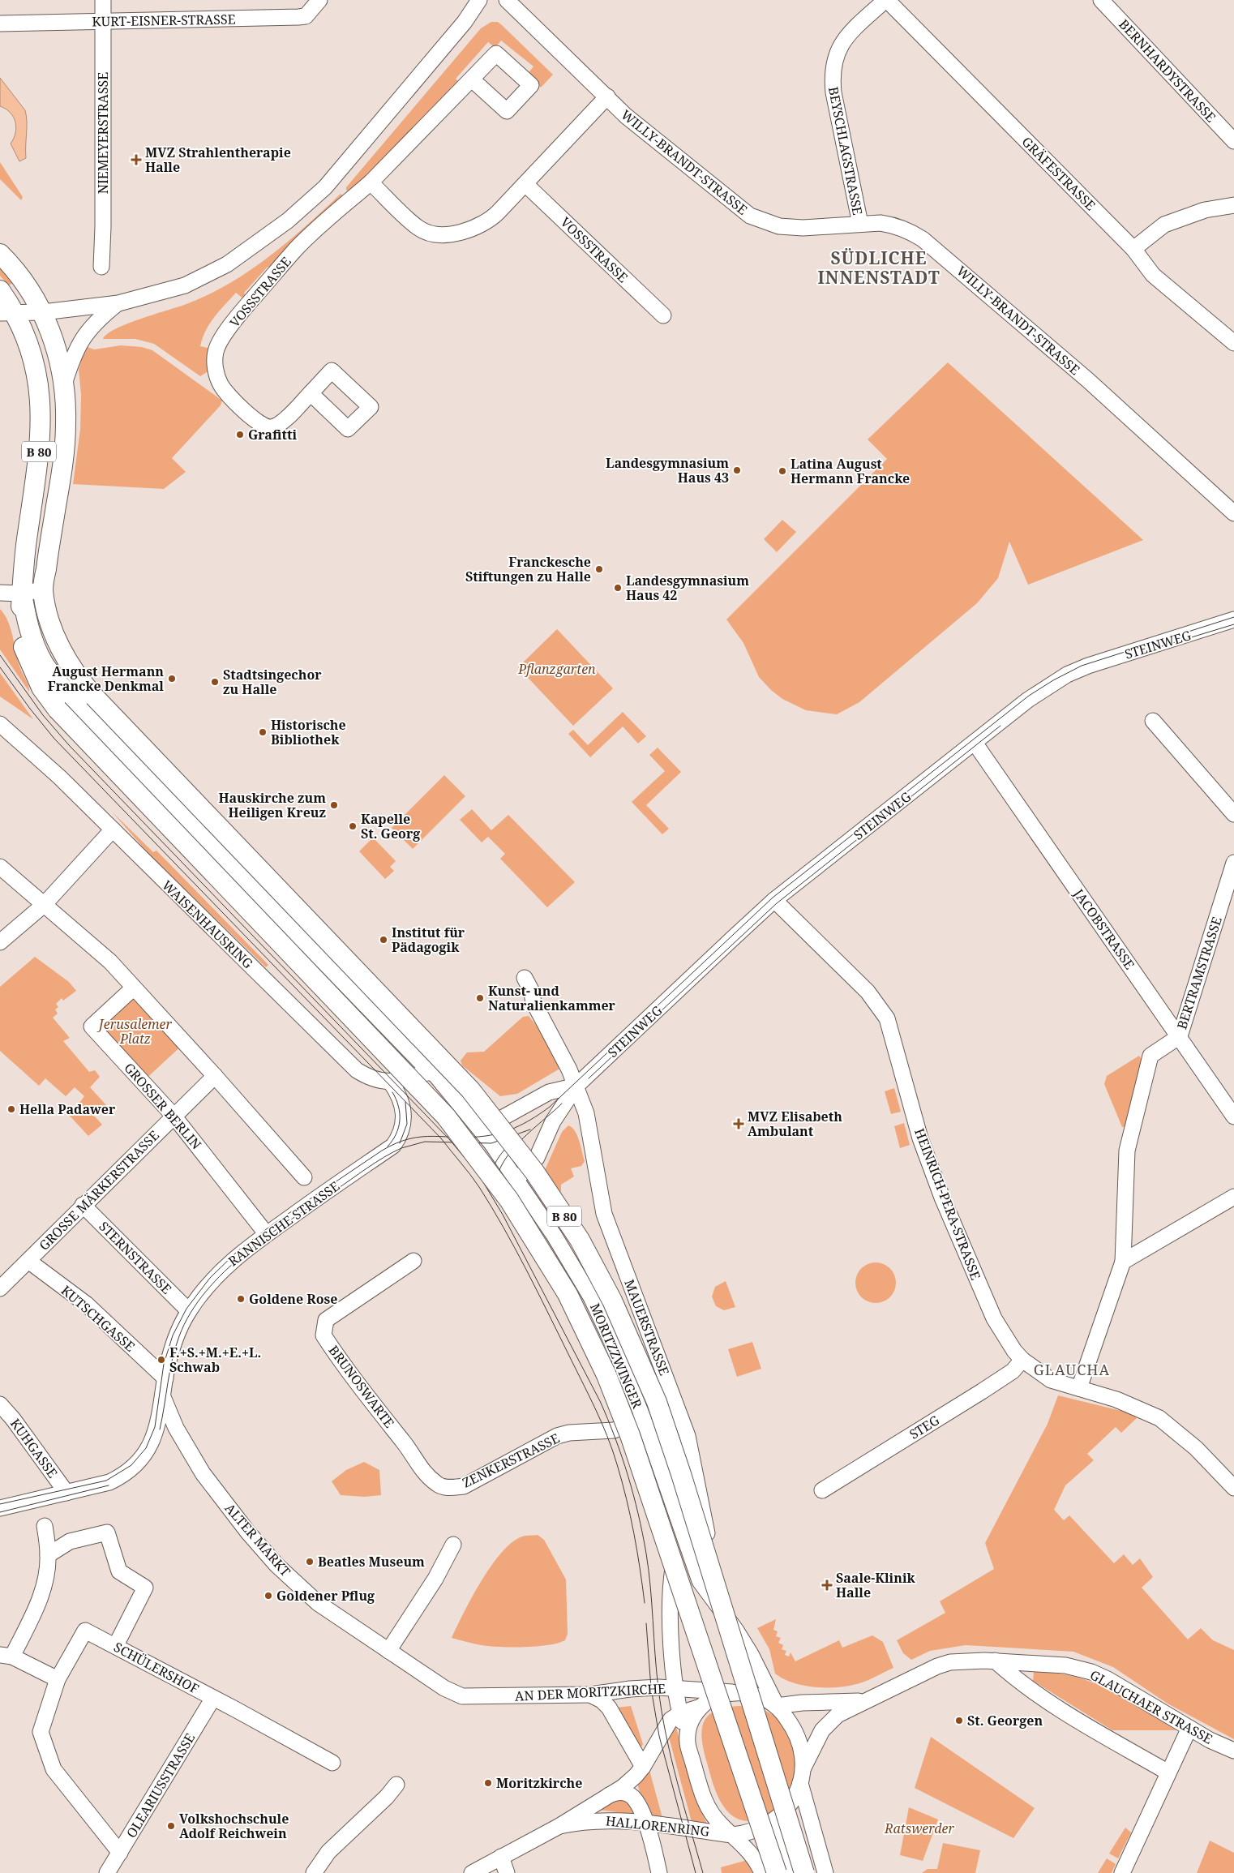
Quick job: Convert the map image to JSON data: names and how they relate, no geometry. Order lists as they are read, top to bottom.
{
  "streets": {
    "main road": ["B 80"],
    "street": [
      "KURT-EISNER-STRASSE",
      "BERNHARDYSTRASSE",
      "NIEMEYERSTRASSE",
      "BEYSCHLAGSTRASSE",
      "WILLY-BRANDT-STRASSE",
      "GRÄFESTRASSE",
      "VOSSSTRASSE",
      "STEINWEG",
      "WAISENHAUSRING",
      "JACOBSTRASSE",
      "BERTRAMSTRASSE",
      "GROSSER BERLIN",
      "GROSSE MÄRKERSTRASSE",
      "HEINRICH-PERA-STRASSE",
      "RANNISCHE STRASSE",
      "STERNSTRASSE",
      "KUTSCHGASSE",
      "MAUERSTRASSE",
      "MORITZZWINGER",
      "BRUNOSWARTE",
      "STEG",
      "KUHGASSE",
      "ZENKERSTRASSE",
      "ALTER MARKT",
      "SCHÜLERSHOF",
      "AN DER MORITZKIRCHE",
      "GLAUCHAER STRASSE",
      "OLEARIUSSTRASSE",
      "HALLORENRING"
    ]
  },
  "crossings": [
    ["KURT-EISNER-STRASSE", "NIEMEYERSTRASSE"],
    ["BEYSCHLAGSTRASSE", "WILLY-BRANDT-STRASSE"],
    ["BEYSCHLAGSTRASSE", "GRÄFESTRASSE"],
    ["STEINWEG", "JACOBSTRASSE"],
    ["STEINWEG", "HEINRICH-PERA-STRASSE"],
    ["STEINWEG", "MAUERSTRASSE"],
    ["STEINWEG", "MORITZZWINGER"],
    ["WAISENHAUSRING", "RANNISCHE STRASSE"],
    ["WAISENHAUSRING", "MORITZZWINGER"],
    ["JACOBSTRASSE", "BERTRAMSTRASSE"],
    ["BERTRAMSTRASSE", "HEINRICH-PERA-STRASSE"],
    ["GROSSER BERLIN", "GROSSE MÄRKERSTRASSE"],
    ["GROSSER BERLIN", "RANNISCHE STRASSE"],
    ["GROSSE MÄRKERSTRASSE", "STERNSTRASSE"],
    ["GROSSE MÄRKERSTRASSE", "KUTSCHGASSE"],
    ["HEINRICH-PERA-STRASSE", "STEG"],
    ["RANNISCHE STRASSE", "STERNSTRASSE"],
    ["RANNISCHE STRASSE", "KUTSCHGASSE"],
    ["MAUERSTRASSE", "MORITZZWINGER"],
    ["MORITZZWINGER", "ZENKERSTRASSE"],
    ["MORITZZWINGER", "AN DER MORITZKIRCHE"],
    ["MORITZZWINGER", "GLAUCHAER STRASSE"],
    ["MORITZZWINGER", "HALLORENRING"],
    ["BRUNOSWARTE", "ZENKERSTRASSE"],
    ["ALTER MARKT", "AN DER MORITZKIRCHE"],
    ["SCHÜLERSHOF", "OLEARIUSSTRASSE"],
    ["AN DER MORITZKIRCHE", "GLAUCHAER STRASSE"],
    ["AN DER MORITZKIRCHE", "HALLORENRING"],
    ["GLAUCHAER STRASSE", "HALLORENRING"]
  ],
  "districts": ["SÜDLICHE INNENSTADT", "GLAUCHA"],
  "parks": ["Pflanzgarten", "Jerusalemer Platz", "Ratswerder"],
  "places": {
    "health": ["MVZ Strahlentherapie Halle", "MVZ Elisabeth Ambulant", "Saale-Klinik Halle"],
    "other": [
      "Grafitti",
      "Landesgymnasium Haus 43",
      "Latina August Hermann Francke",
      "Franckesche Stiftungen zu Halle",
      "Landesgymnasium Haus 42",
      "August Hermann Francke Denkmal",
      "Stadtsingechor zu Halle",
      "Historische Bibliothek",
      "Hauskirche zum Heiligen Kreuz",
      "Kapelle St. Georg",
      "Institut für Pädagogik",
      "Kunst- und Naturalienkammer",
      "Hella Padawer",
      "Goldene Rose",
      "F.+S.+M.+E.+L. Schwab",
      "Beatles Museum",
      "Goldener Pflug",
      "St. Georgen",
      "Moritzkirche",
      "Volkshochschule Adolf Reichwein"
    ]
  }
}
